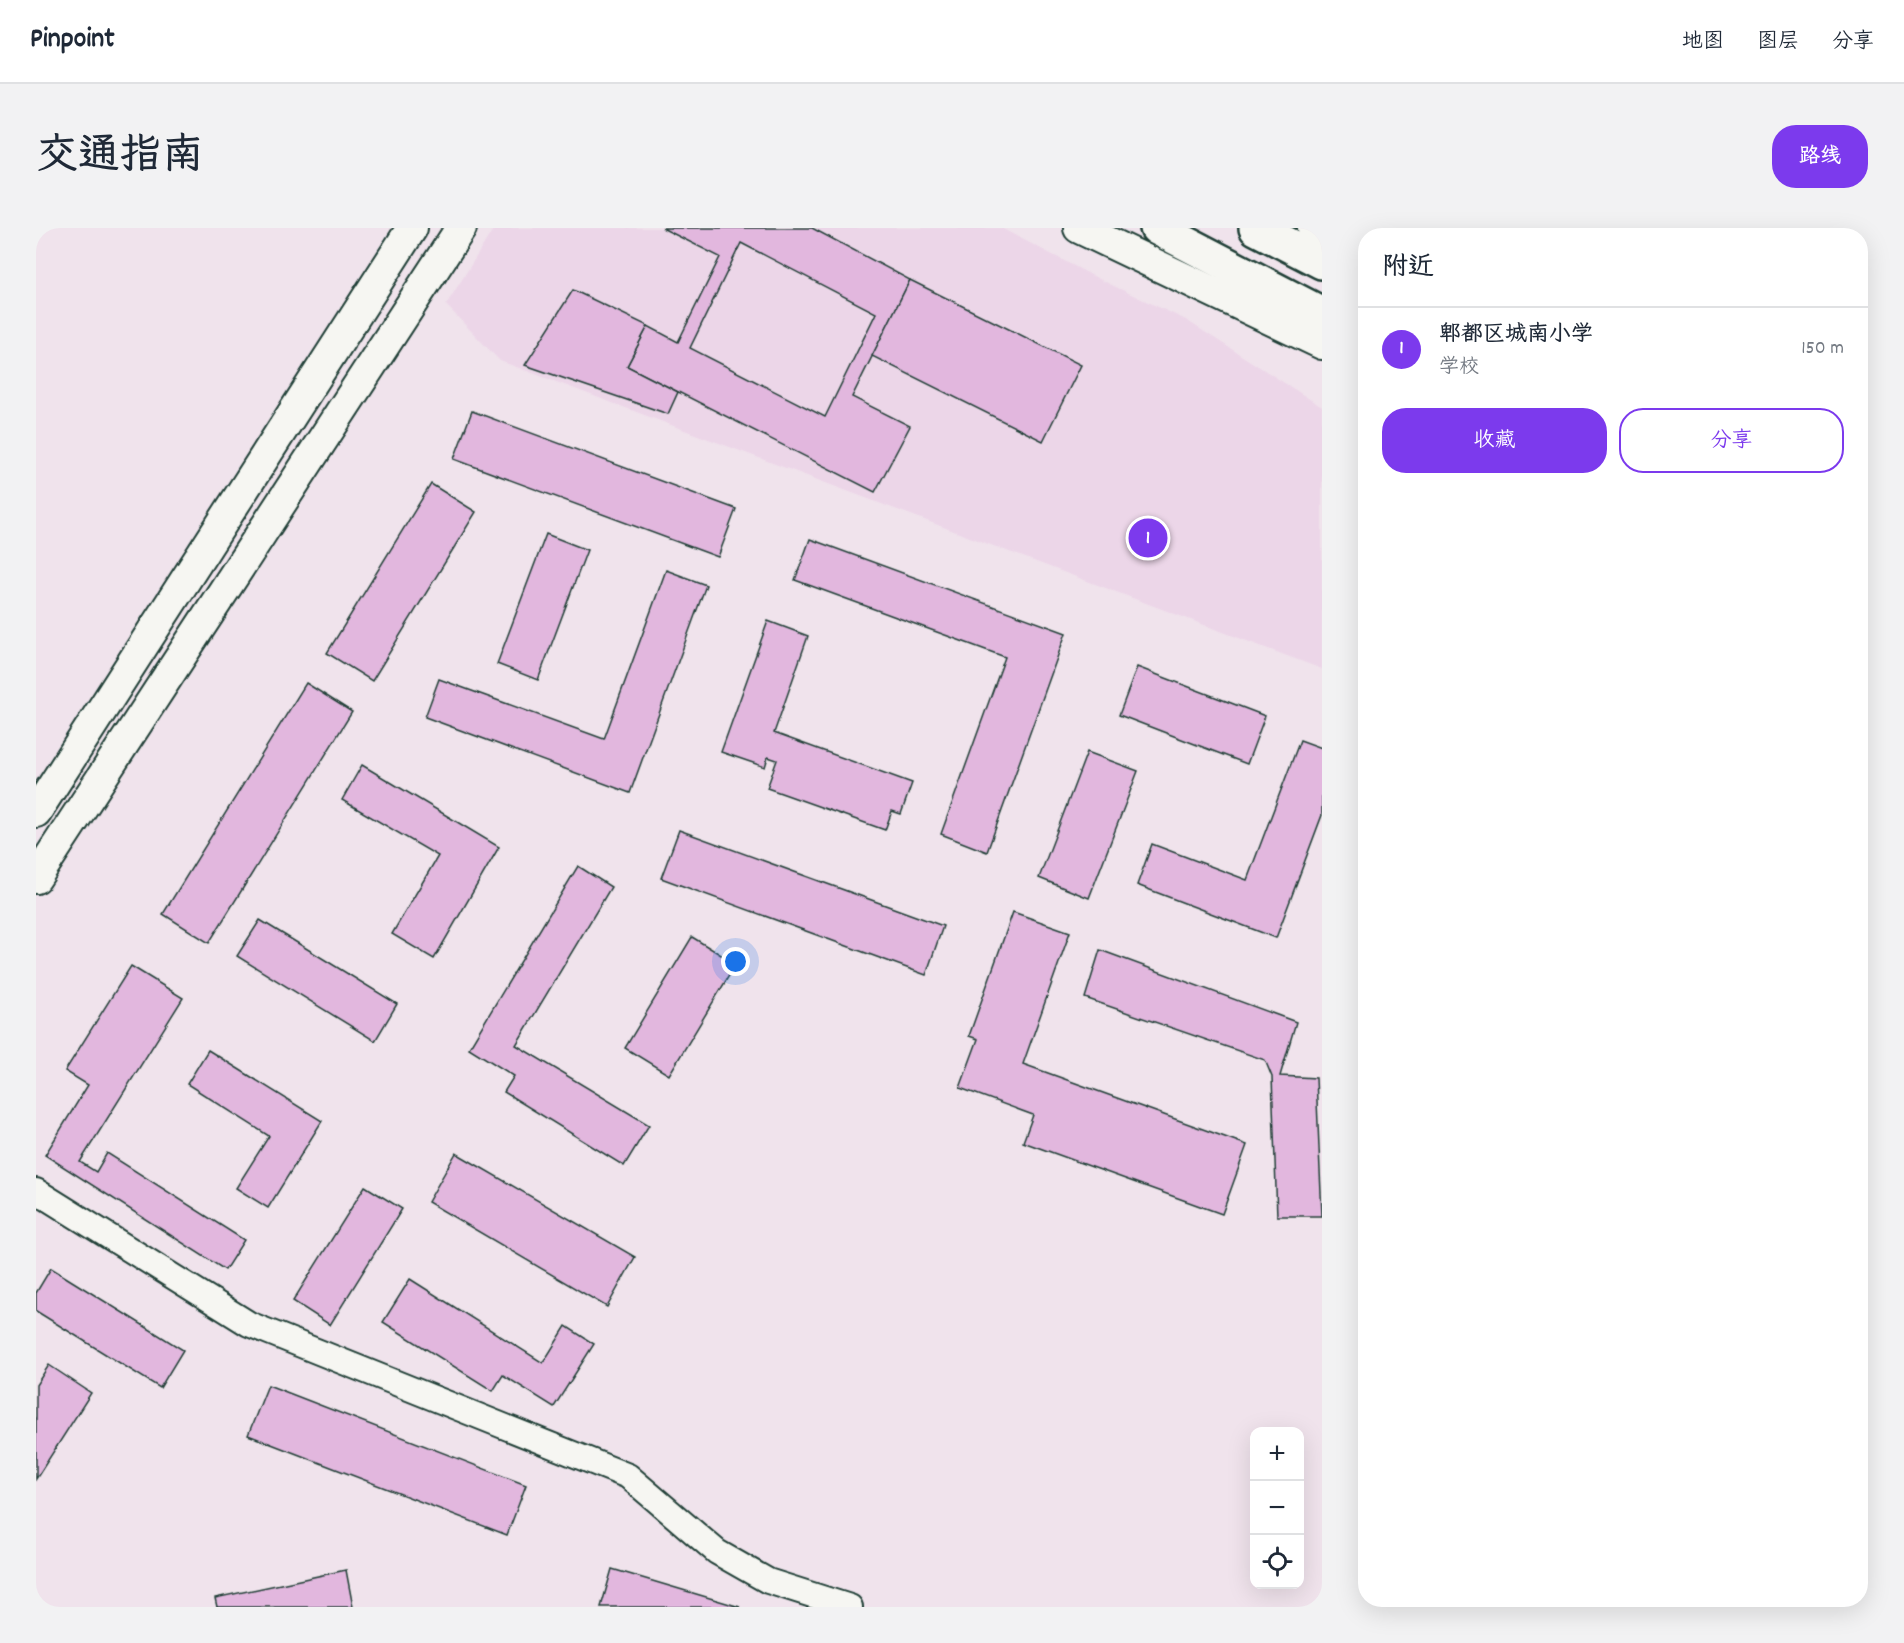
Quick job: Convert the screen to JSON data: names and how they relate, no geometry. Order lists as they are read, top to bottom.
{
  "page": {
    "header": "Pinpoint",
    "nav": ["地图", "图层", "分享"],
    "title": "交通指南",
    "buttons": [
      "路线",
      ["收藏", "分享"]
    ],
    "heading": "附近",
    "list": [
      {
        "mark": "1",
        "name": "郫都区城南小学",
        "note": "学校",
        "value": "150 m"
      }
    ],
    "pins": "1",
    "map_buttons": ["+", "−"]
  }
}
